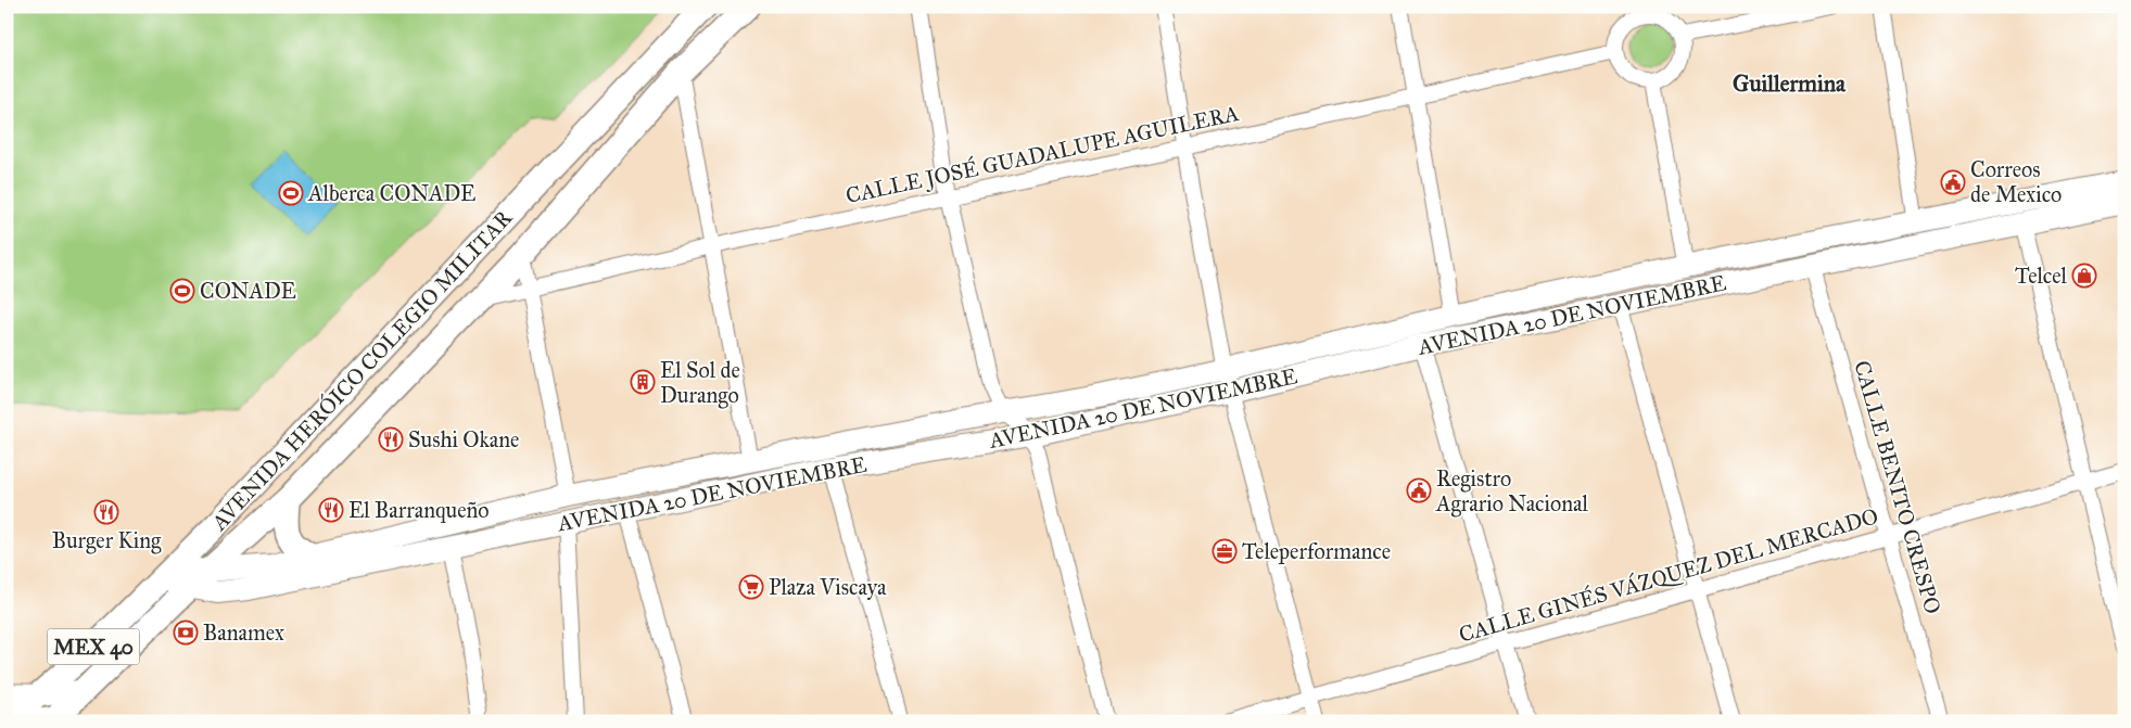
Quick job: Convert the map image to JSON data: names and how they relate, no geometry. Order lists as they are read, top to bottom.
{
  "streets": {
    "main road": ["AVENIDA 20 DE NOVIEMBRE", "AVENIDA HERÓICO COLEGIO MILITAR", "MEX 40"],
    "street": ["CALLE JOSÉ GUADALUPE AGUILERA", "CALLE BENITO CRESPO", "CALLE GINÉS VÁZQUEZ DEL MERCADO"]
  },
  "crossings": [
    ["CALLE JOSÉ GUADALUPE AGUILERA", "AVENIDA HERÓICO COLEGIO MILITAR"],
    ["AVENIDA 20 DE NOVIEMBRE", "AVENIDA HERÓICO COLEGIO MILITAR"],
    ["AVENIDA 20 DE NOVIEMBRE", "CALLE BENITO CRESPO"],
    ["CALLE BENITO CRESPO", "CALLE GINÉS VÁZQUEZ DEL MERCADO"]
  ],
  "districts": ["Guillermina"],
  "places": {
    "public building": ["Correos de Mexico", "Registro Agrario Nacional"],
    "sports": ["Alberca CONADE", "CONADE"],
    "shop": ["Telcel"],
    "building": ["El Sol de Durango"],
    "restaurant": ["Sushi Okane", "El Barranqueño", "Burger King"],
    "office": ["Teleperformance"],
    "supermarket": ["Plaza Viscaya"],
    "bank": ["Banamex"]
  }
}
